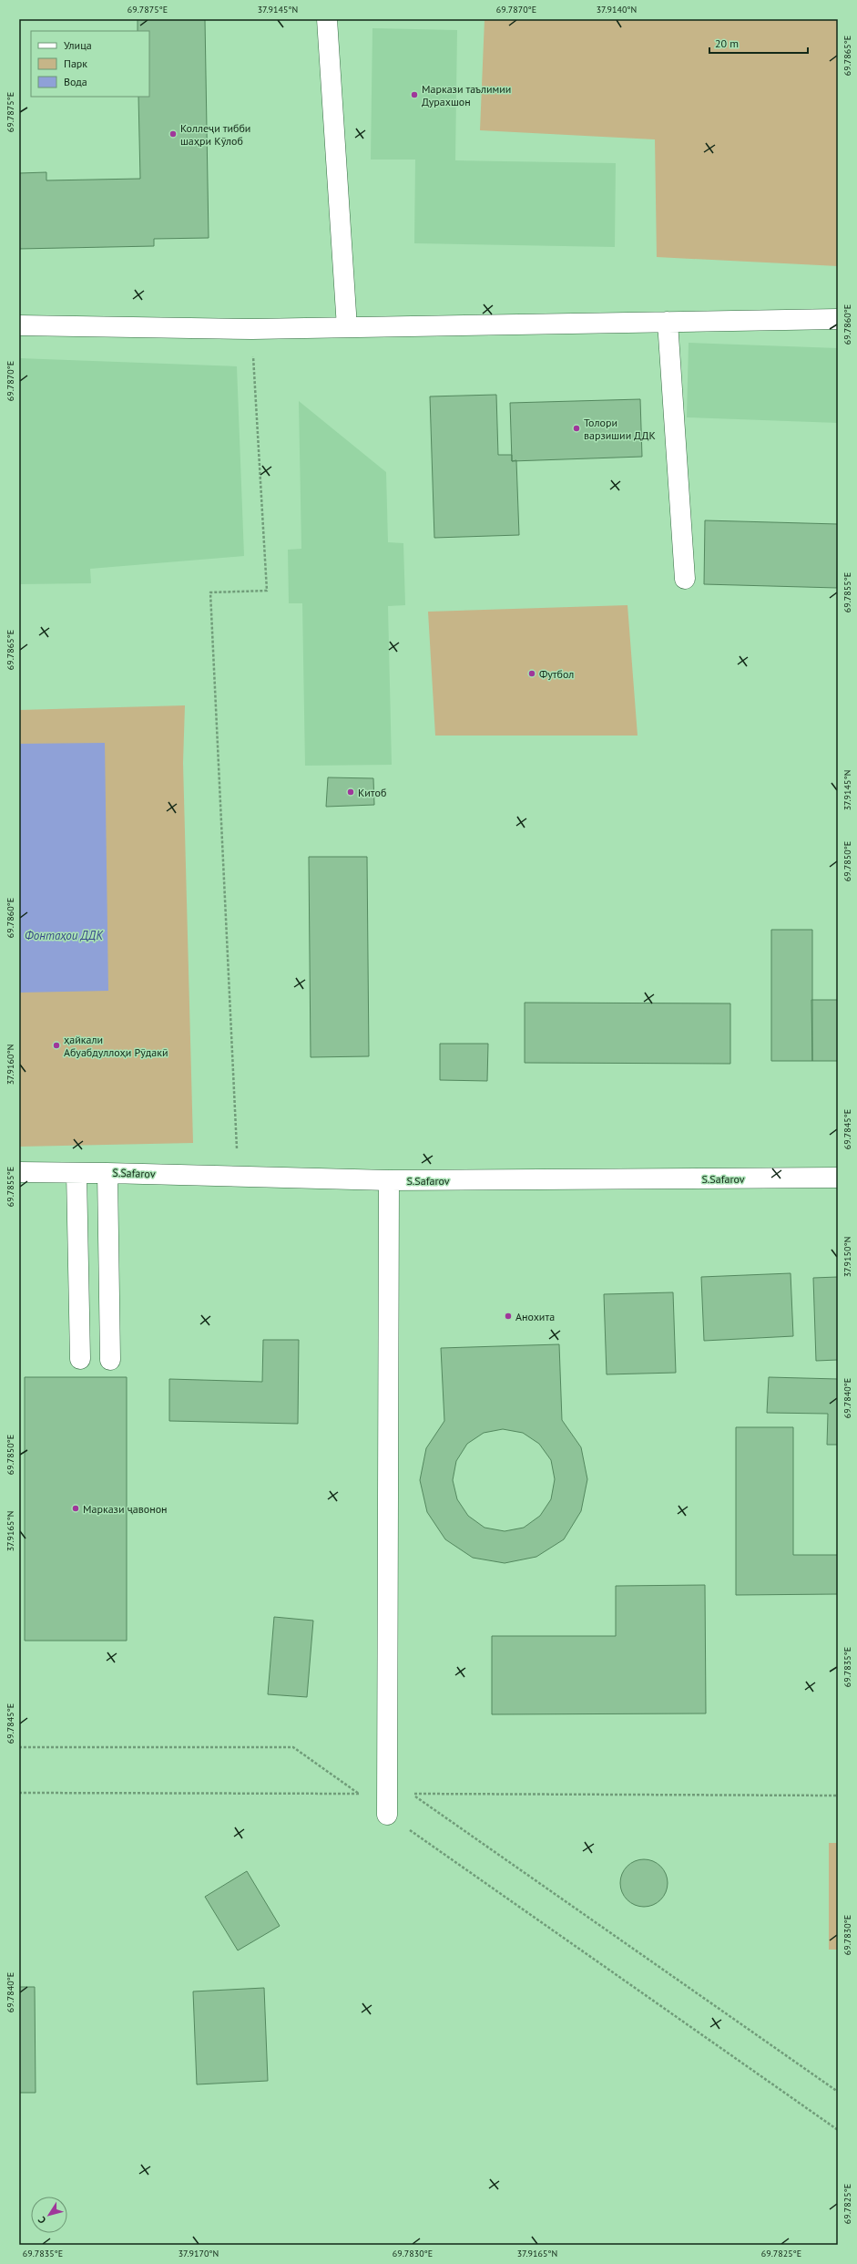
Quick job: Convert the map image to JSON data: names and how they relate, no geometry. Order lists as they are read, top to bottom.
{
  "streets": {
    "street": ["S.Safarov"]
  },
  "water": ["Фонтаҳои ДДК"],
  "places": [
    "Маркази таълимии Дурахшон",
    "Коллеҷи тибби шаҳри Кӯлоб",
    "Толори варзишии ДДК",
    "Футбол",
    "Китоб",
    "ҳайкали Абуабдуллоҳи Рӯдакӣ",
    "Анохита",
    "Маркази ҷавонон"
  ],
  "legend": ["Улица", "Парк", "Вода"],
  "scale_bar": "20 m",
  "north": "bottom left",
  "coordinates": [
    "69.7875°E",
    "37.9145°N",
    "69.7870°E",
    "37.9140°N",
    "69.7865°E",
    "69.7860°E",
    "69.7855°E",
    "69.7850°E",
    "37.9160°N",
    "69.7845°E",
    "37.9150°N",
    "69.7840°E",
    "37.9165°N",
    "69.7835°E",
    "69.7830°E",
    "69.7825°E",
    "37.9170°N"
  ]
}
